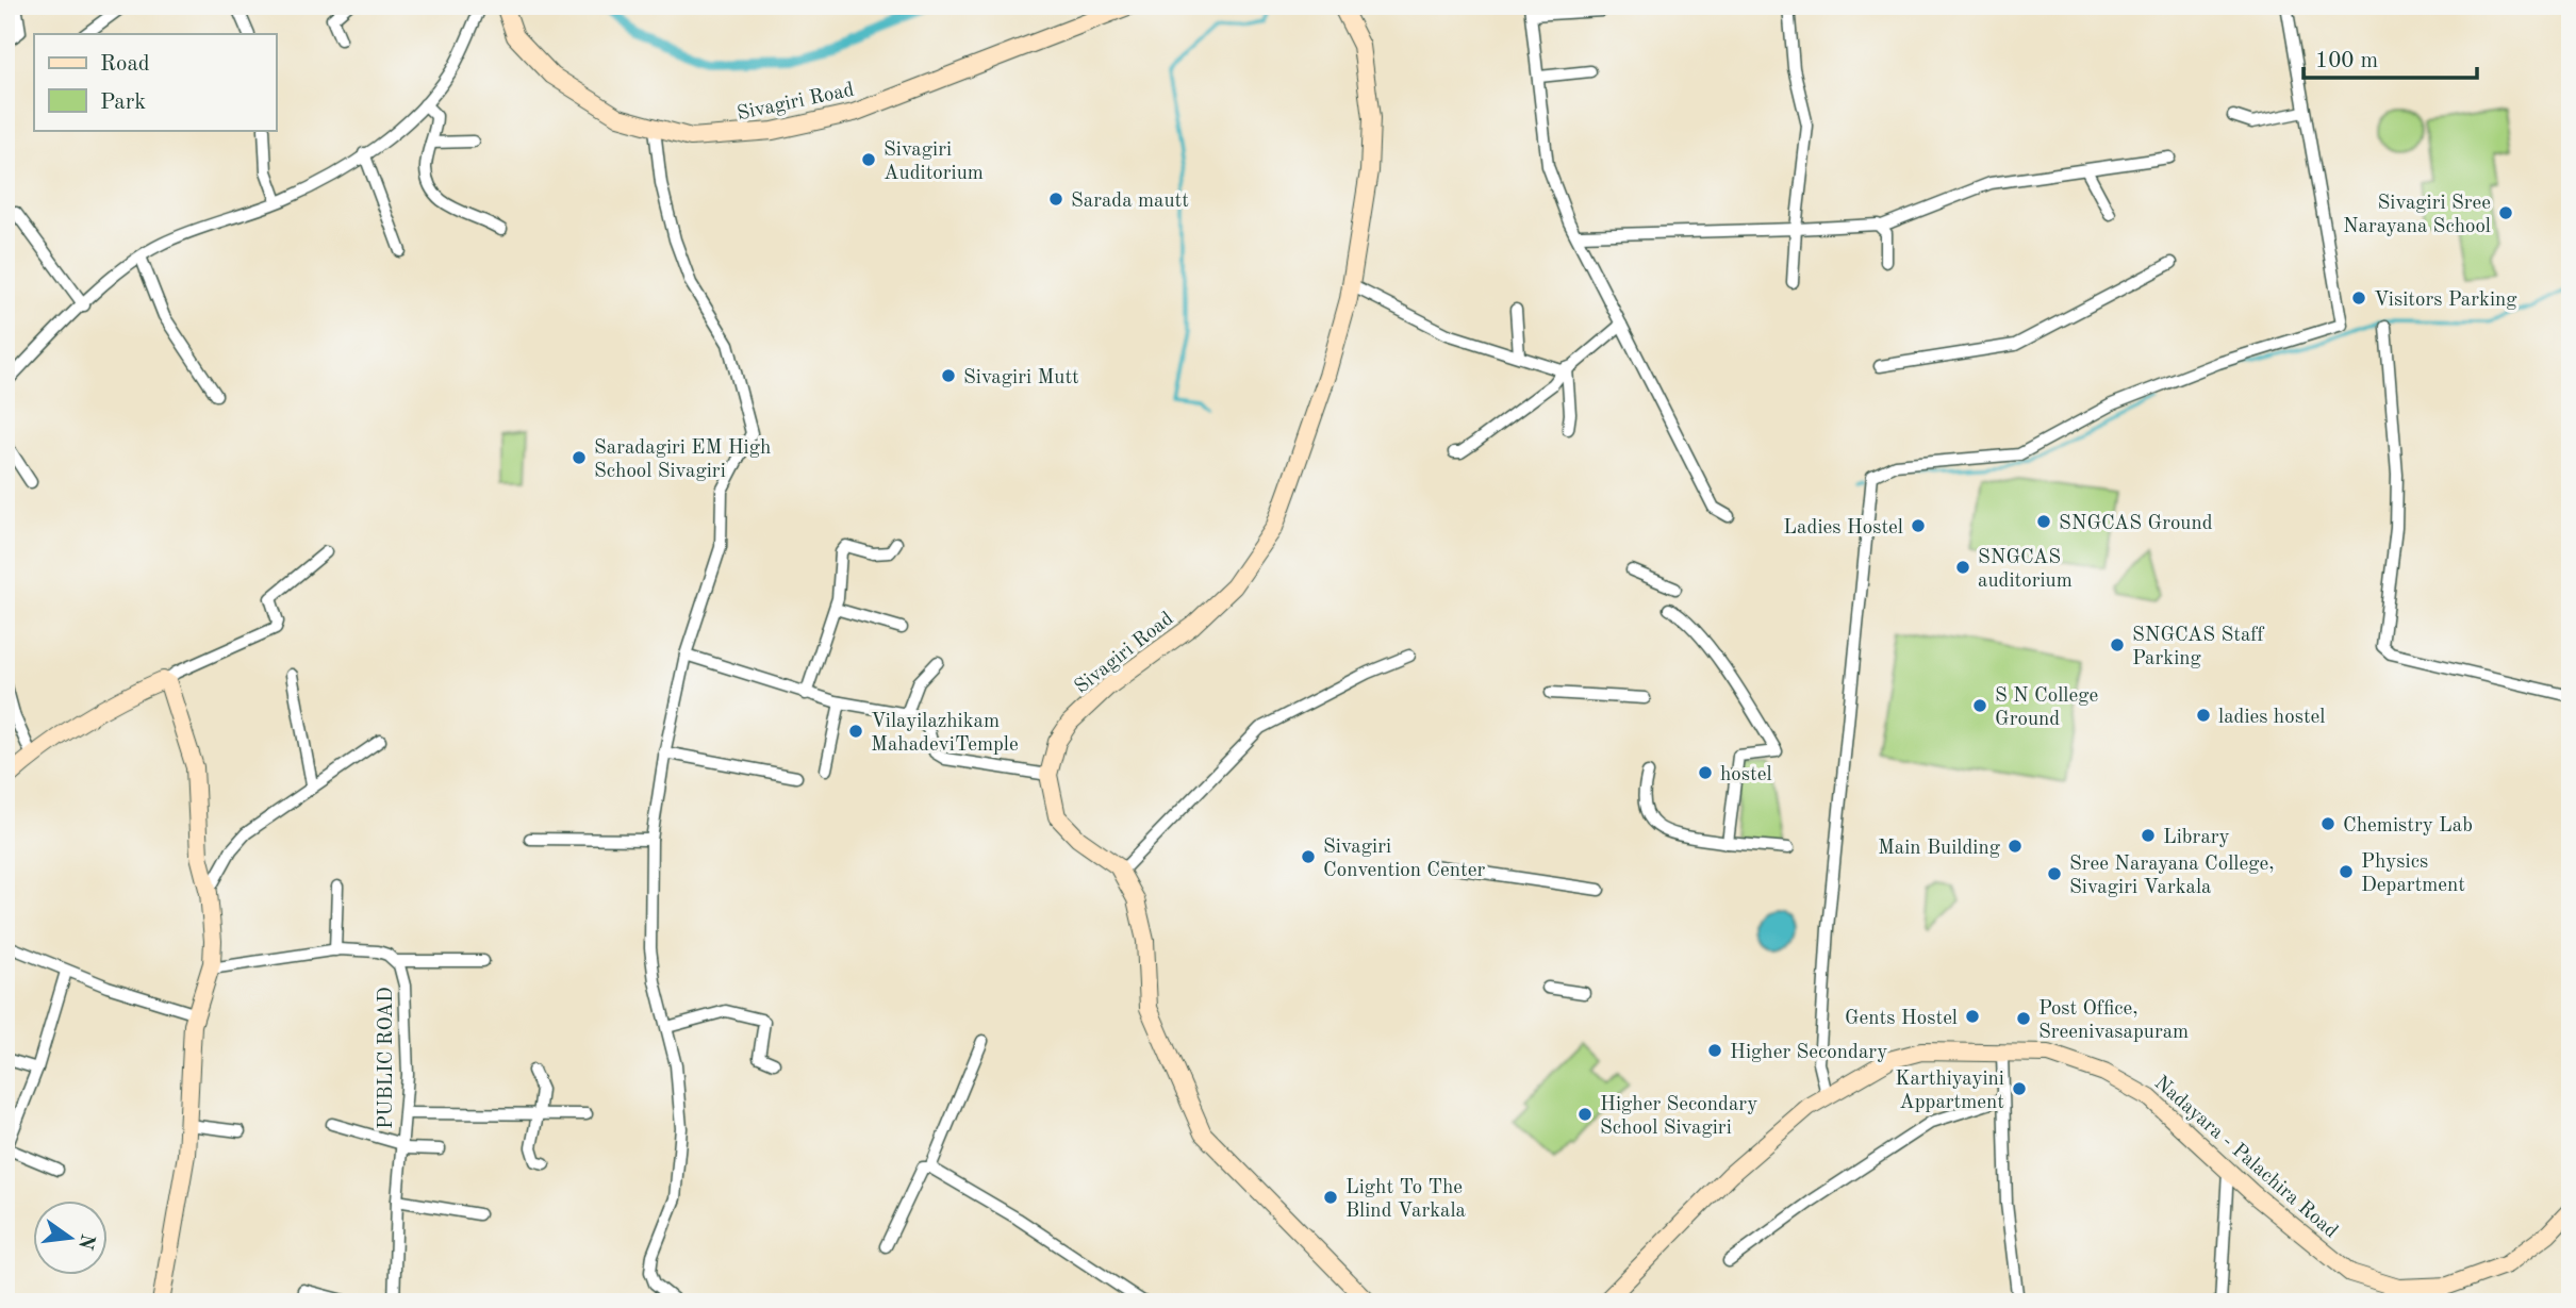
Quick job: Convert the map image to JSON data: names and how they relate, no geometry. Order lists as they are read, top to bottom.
{
  "streets": {
    "main road": ["Sivagiri Road", "Nadayara - Palachira Road"],
    "street": ["PUBLIC ROAD"]
  },
  "places": [
    "Sivagiri Auditorium",
    "Sarada mautt",
    "Sivagiri Sree Narayana School",
    "Visitors Parking",
    "Sivagiri Mutt",
    "Saradagiri EM High School Sivagiri",
    "SNGCAS Ground",
    "Ladies Hostel",
    "SNGCAS auditorium",
    "SNGCAS Staff Parking",
    "S N College Ground",
    "ladies hostel",
    "Vilayilazhikam MahadeviTemple",
    "hostel",
    "Chemistry Lab",
    "Library",
    "Main Building",
    "Sivagiri Convention Center",
    "Physics Department",
    "Sree Narayana College, Sivagiri Varkala",
    "Gents Hostel",
    "Post Office, Sreenivasapuram",
    "Higher Secondary",
    "Karthiyayini Appartment",
    "Higher Secondary School Sivagiri",
    "Light To The Blind Varkala"
  ],
  "legend": ["Road", "Park"],
  "scale_bar": "100 m",
  "north": "right"
}
